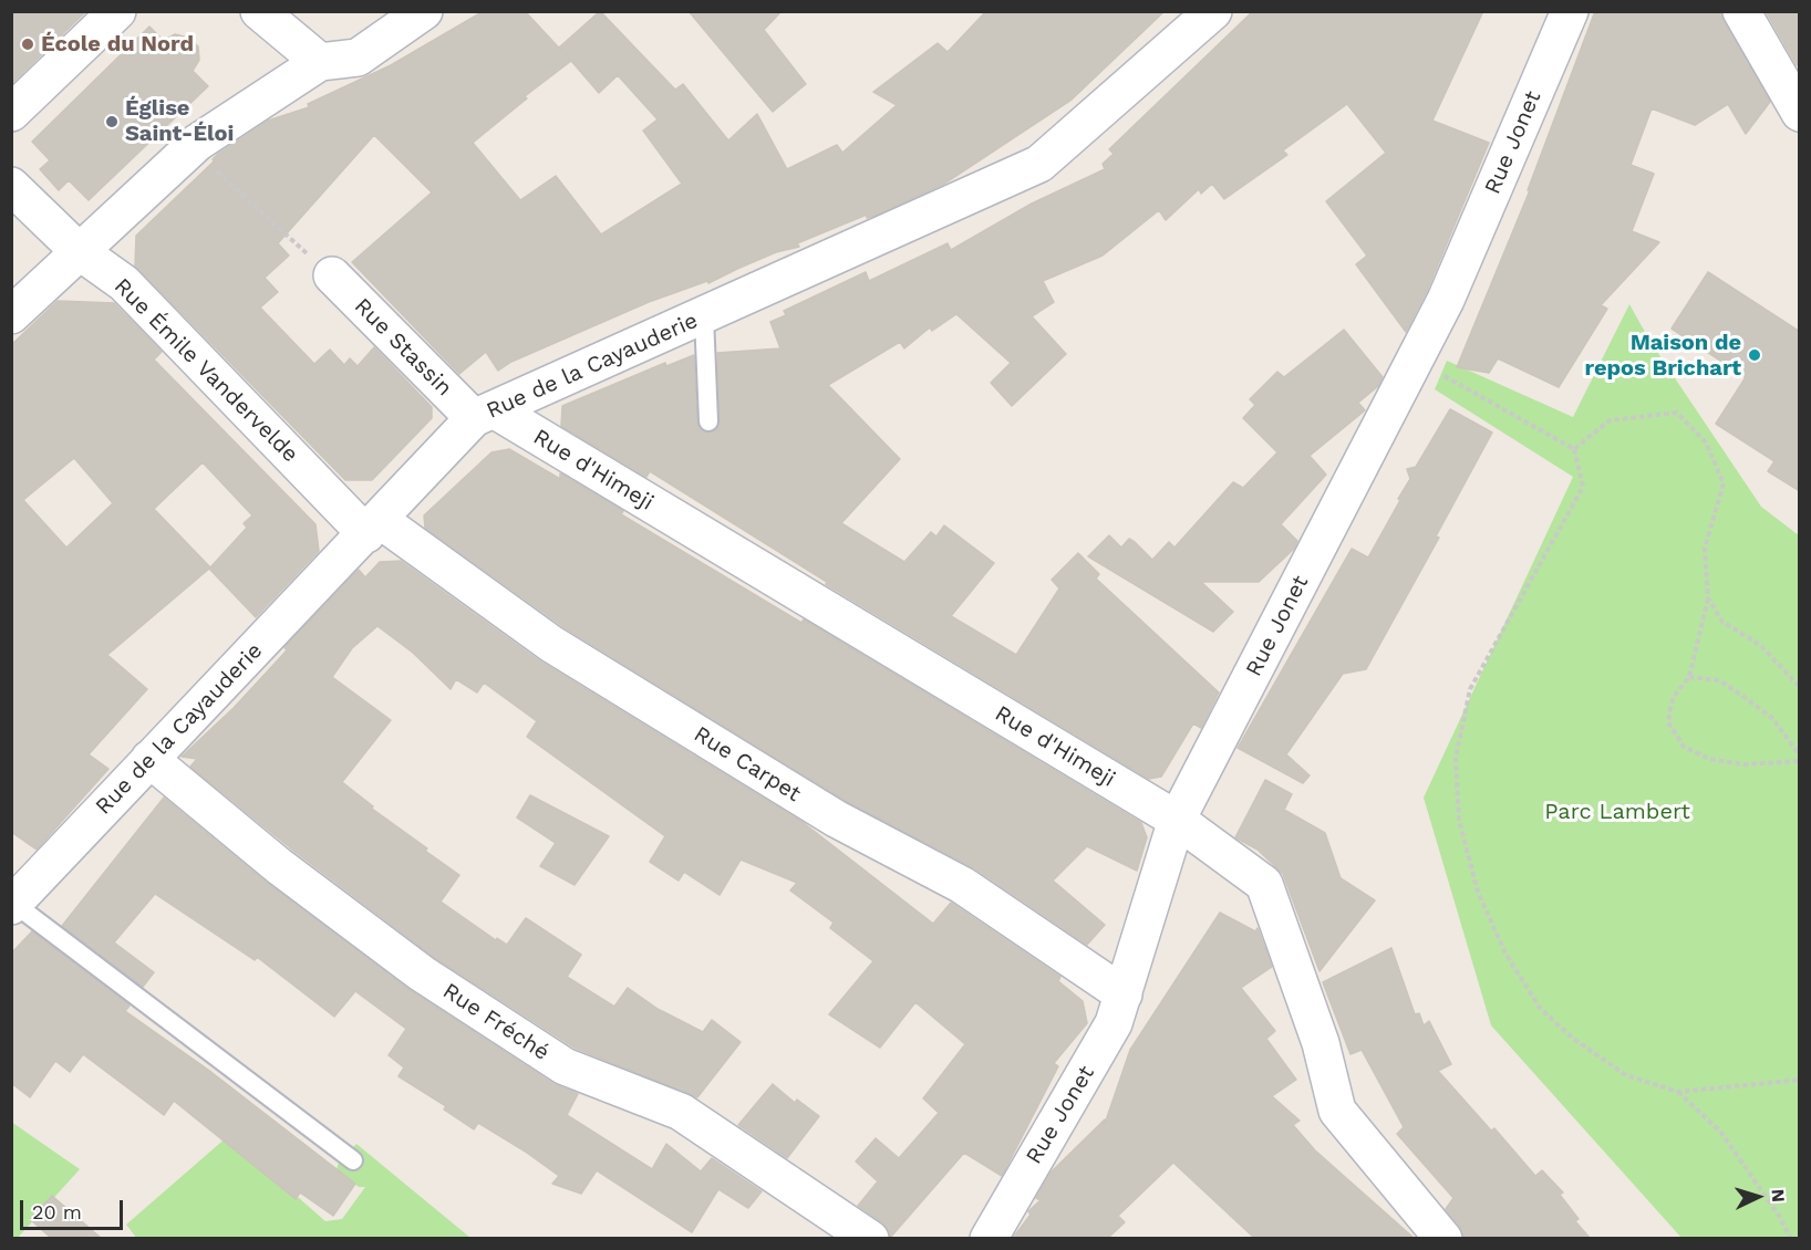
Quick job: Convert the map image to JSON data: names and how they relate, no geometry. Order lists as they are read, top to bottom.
{
  "streets": {
    "street": [
      "Rue Jonet",
      "Rue Stassin",
      "Rue de la Cayauderie",
      "Rue Émile Vandervelde",
      "Rue d'Himeji",
      "Rue Carpet",
      "Rue Fréché"
    ]
  },
  "crossings": [
    ["Rue Jonet", "Rue d'Himeji"],
    ["Rue Jonet", "Rue Carpet"],
    ["Rue Stassin", "Rue de la Cayauderie"],
    ["Rue Stassin", "Rue d'Himeji"],
    ["Rue de la Cayauderie", "Rue Émile Vandervelde"],
    ["Rue de la Cayauderie", "Rue d'Himeji"],
    ["Rue de la Cayauderie", "Rue Carpet"],
    ["Rue de la Cayauderie", "Rue Fréché"],
    ["Rue Émile Vandervelde", "Rue Carpet"]
  ],
  "parks": ["Parc Lambert"],
  "places": ["École du Nord", "Église Saint-Éloi", "Maison de repos Brichart"],
  "scale_bar": "20 m",
  "north": "right"
}
